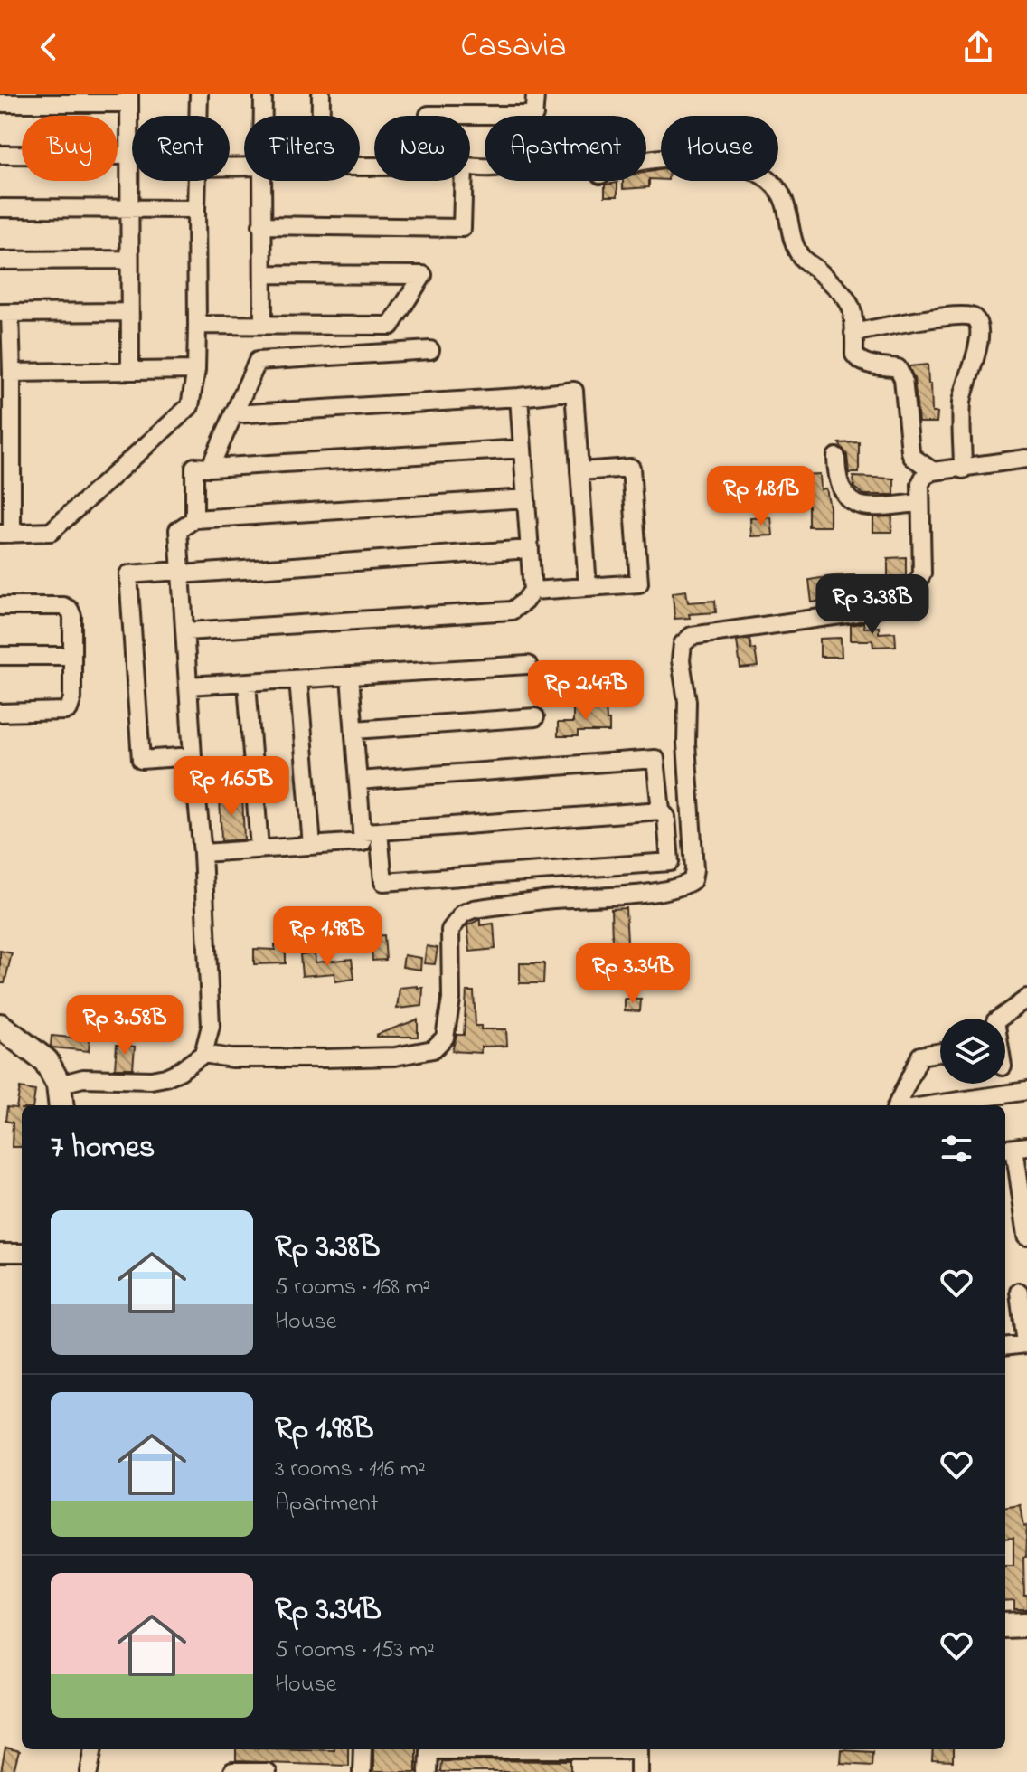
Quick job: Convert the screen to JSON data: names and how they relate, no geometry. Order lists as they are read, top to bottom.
{
  "page": {
    "header": "Casavia",
    "chip": [
      "Buy",
      "Rent",
      "Filters",
      "New",
      "Apartment",
      "House"
    ],
    "price": [
      "Rp 1.81B",
      "Rp 3.38B",
      "Rp 2.47B",
      "Rp 1.65B",
      "Rp 1.98B",
      "Rp 3.34B",
      "Rp 3.58B"
    ],
    "heading": "7 homes",
    "list": [
      {
        "name": "Rp 3.38B",
        "note": "5 rooms · 168 m² · House"
      },
      {
        "name": "Rp 1.98B",
        "note": "3 rooms · 116 m² · Apartment"
      },
      {
        "name": "Rp 3.34B",
        "note": "5 rooms · 153 m² · House"
      }
    ]
  }
}
